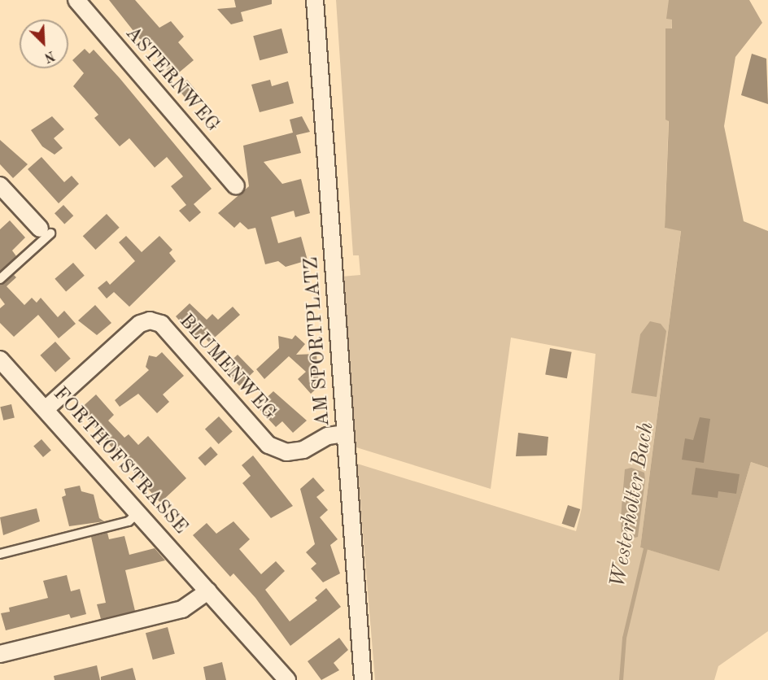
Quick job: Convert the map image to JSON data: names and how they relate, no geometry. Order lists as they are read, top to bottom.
{
  "streets": {
    "street": [
      "ASTERNWEG",
      "AM SPORTPLATZ",
      "BLUMENWEG",
      "FORTHOFSTRASSE"
    ]
  },
  "crossings": [
    ["AM SPORTPLATZ", "BLUMENWEG"],
    ["BLUMENWEG", "FORTHOFSTRASSE"]
  ],
  "water": ["Westerholter Bach"],
  "north": "bottom right"
}
